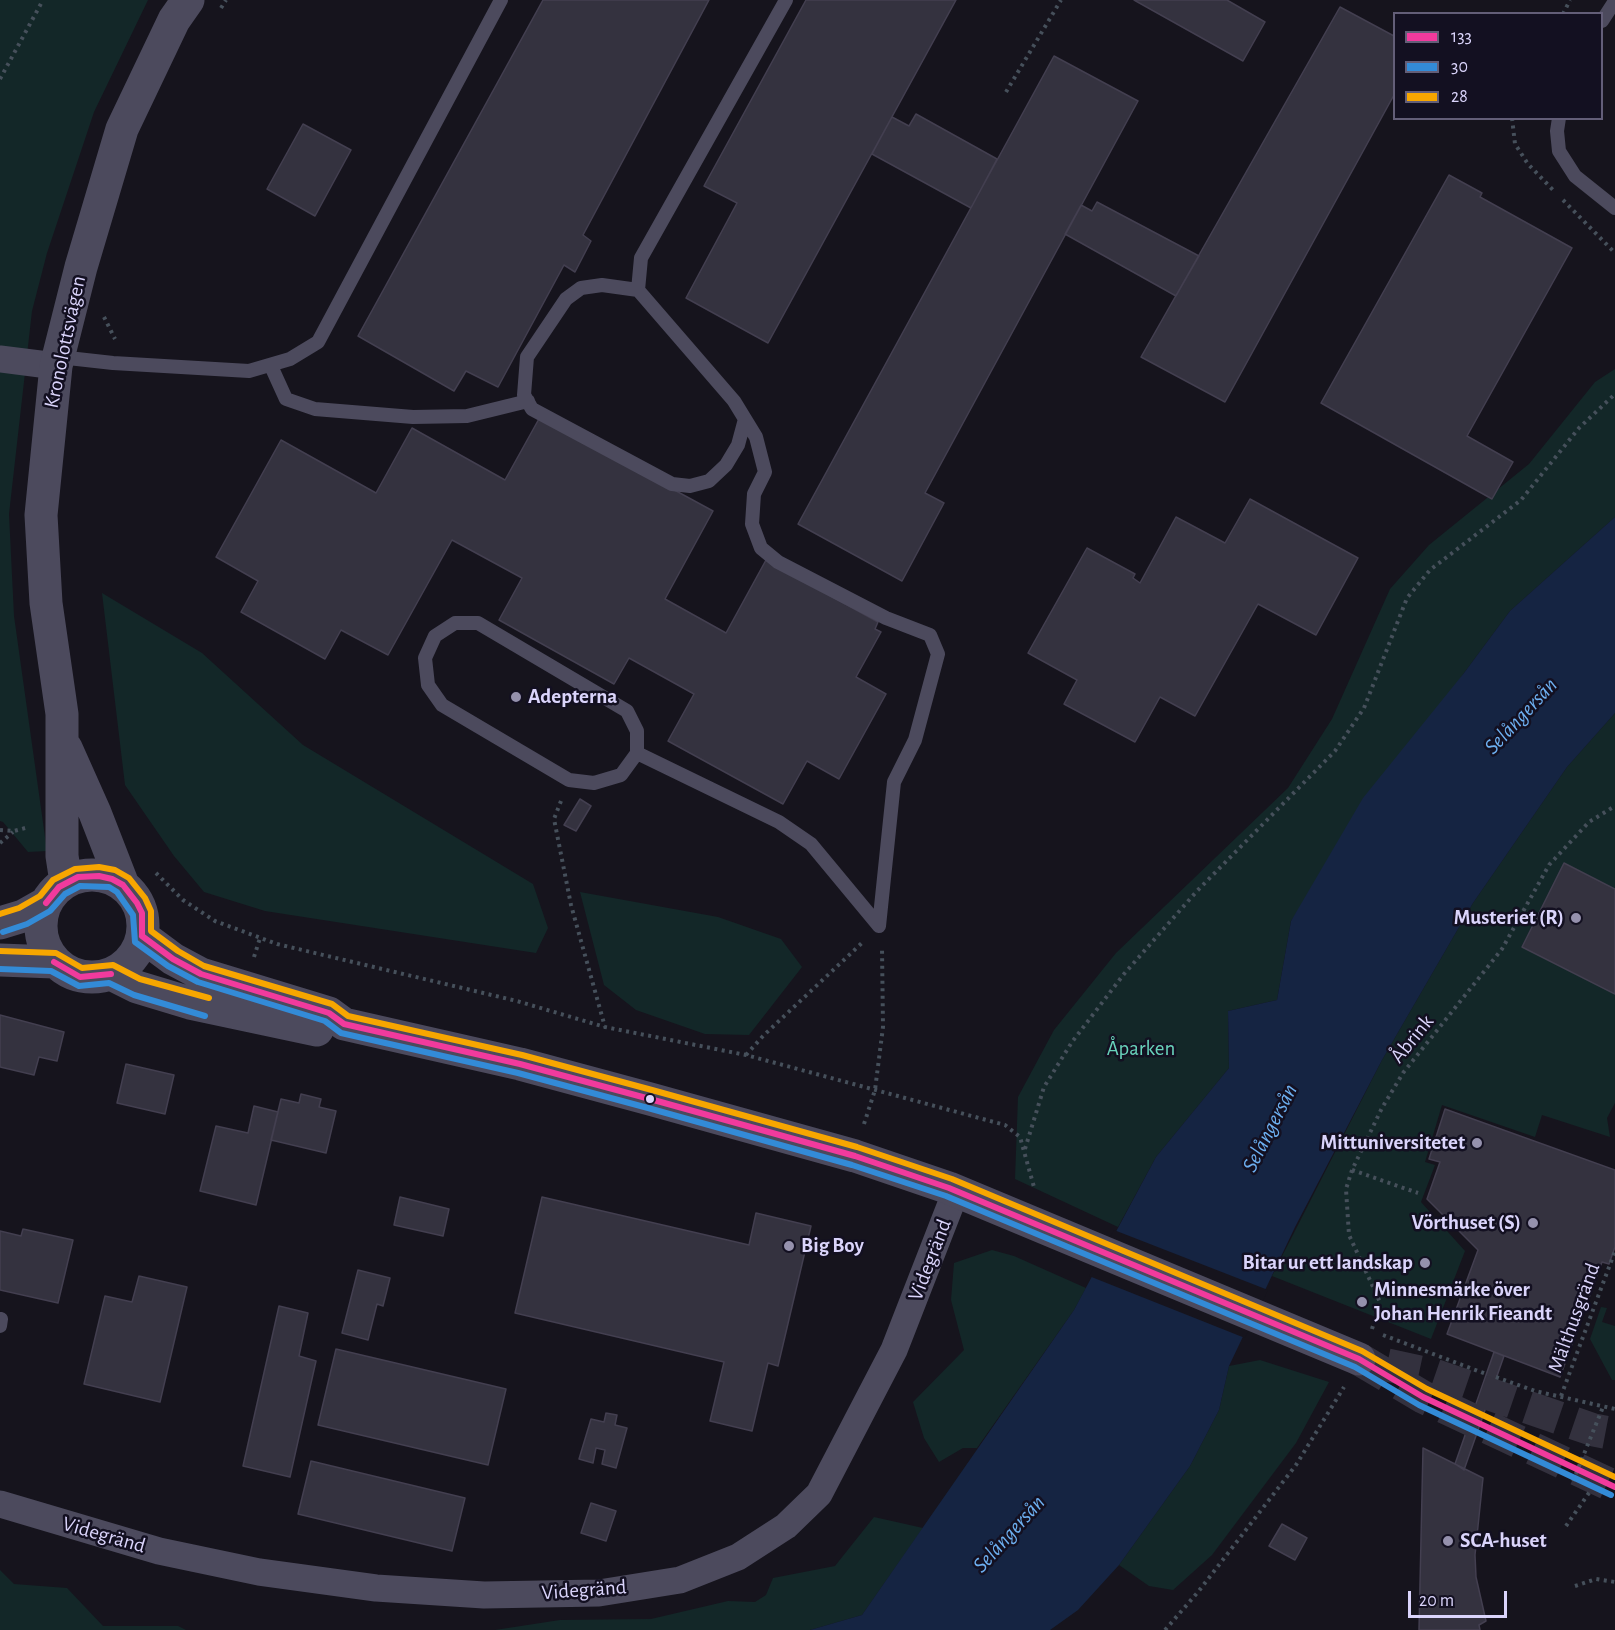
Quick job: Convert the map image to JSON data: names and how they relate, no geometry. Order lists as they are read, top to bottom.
{
  "streets": {
    "street": ["Kronolottsvägen", "Videgränd"],
    "path": ["Åbrink", "Mälthusgränd"]
  },
  "water": ["Selångersån"],
  "parks": ["Åparken"],
  "places": [
    "Adepterna",
    "Musteriet (R)",
    "Mittuniversitetet",
    "Vörthuset (S)",
    "Big Boy",
    "Bitar ur ett landskap",
    "Minnesmärke över Johan Henrik Fieandt",
    "SCA-huset"
  ],
  "lines": ["transit line 28", "transit line 133", "transit line 30"],
  "legend": ["133", "30", "28"],
  "scale_bar": "20 m"
}
